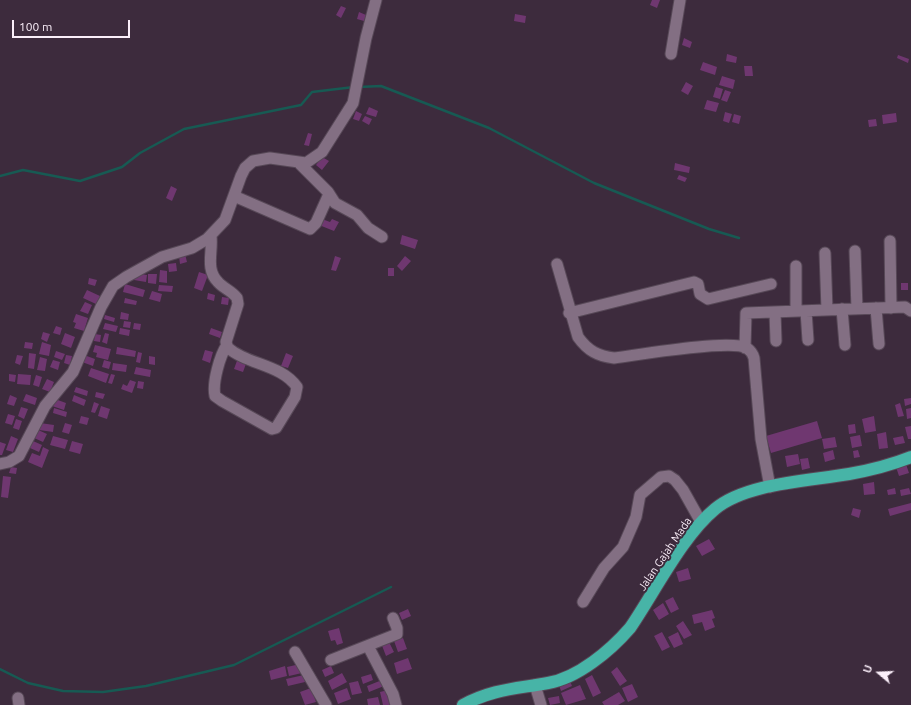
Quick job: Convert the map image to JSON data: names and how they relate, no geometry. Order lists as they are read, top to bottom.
{
  "streets": {
    "highway": ["Jalan Gajah Mada"]
  },
  "scale_bar": "100 m",
  "north": "left"
}
